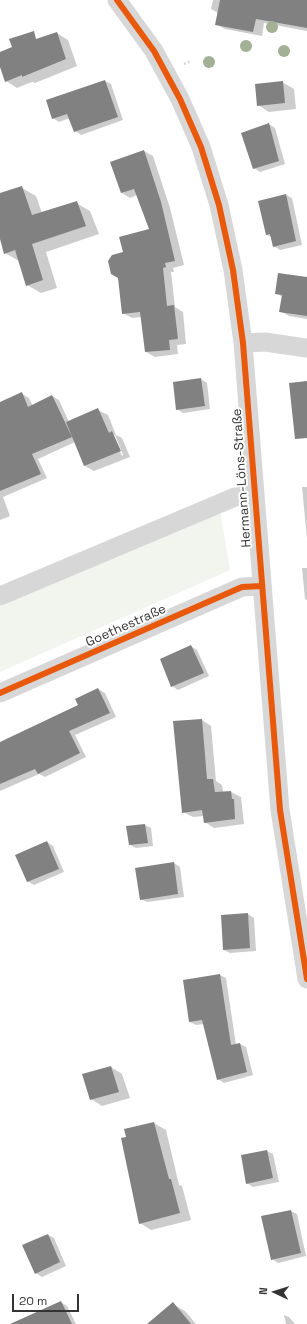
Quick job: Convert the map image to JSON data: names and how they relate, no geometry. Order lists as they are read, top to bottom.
{
  "streets": {
    "street": ["Hermann-Löns-Straße", "Goethestraße"]
  },
  "crossings": [
    ["Hermann-Löns-Straße", "Goethestraße"]
  ],
  "scale_bar": "20 m",
  "north": "left"
}
